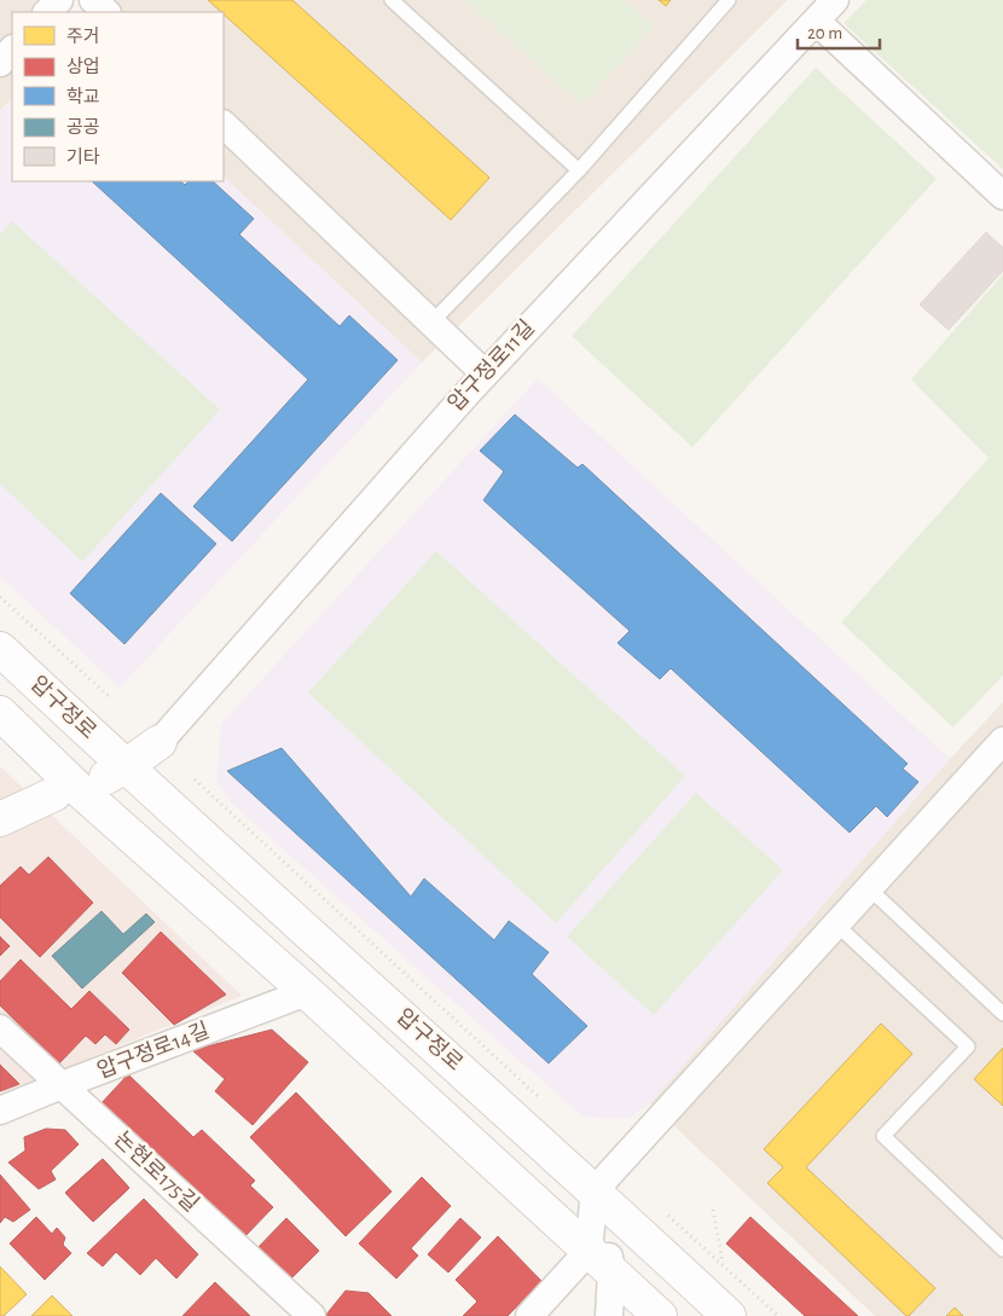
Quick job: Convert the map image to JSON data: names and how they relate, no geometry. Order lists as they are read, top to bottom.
{
  "streets": {
    "main road": ["압구정로"],
    "street": ["압구정로11길", "압구정로14길", "논현로175길"]
  },
  "crossings": [
    ["압구정로14길", "논현로175길"]
  ],
  "legend": [
    "주거",
    "상업",
    "학교",
    "공공",
    "기타"
  ],
  "scale_bar": "20 m"
}
